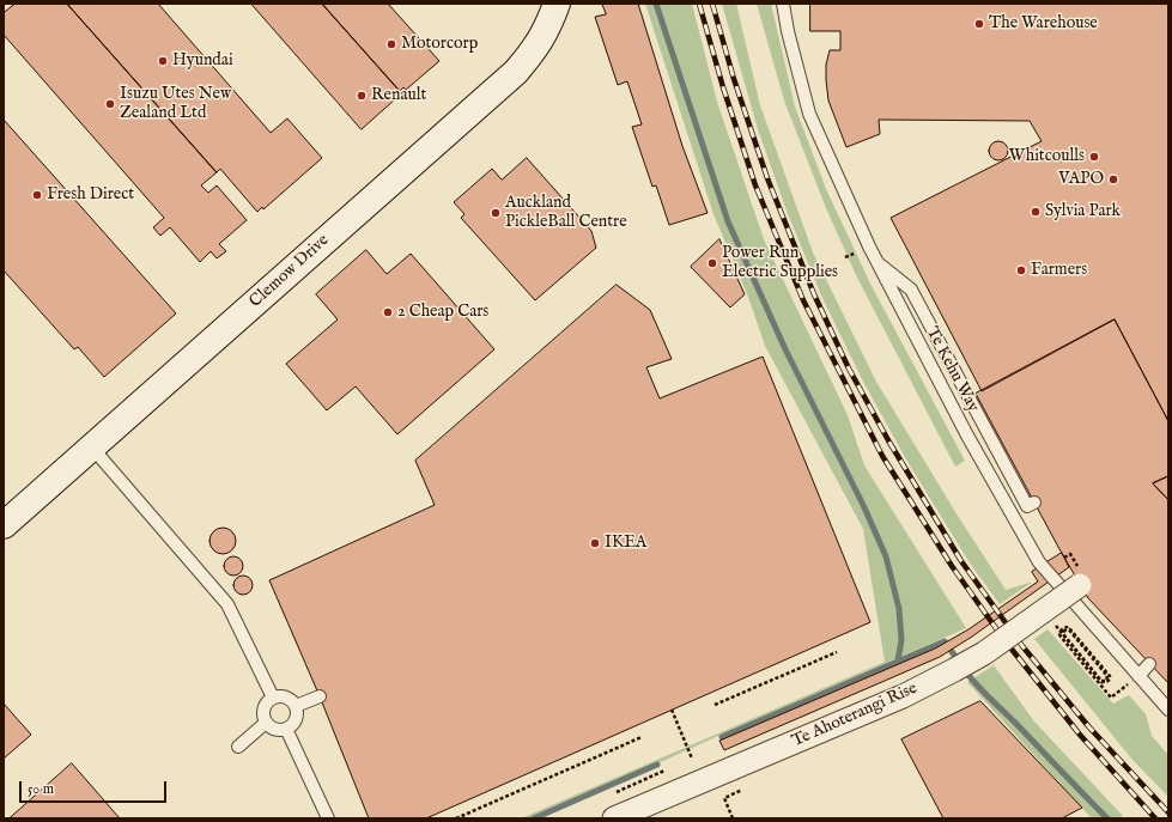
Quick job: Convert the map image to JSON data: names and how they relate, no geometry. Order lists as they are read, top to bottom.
{
  "streets": {
    "main road": ["Clemow Drive"],
    "street": ["Te Ahoterangi Rise"],
    "lane": ["Te Kehu Way"]
  },
  "places": [
    "The Warehouse",
    "Motorcorp",
    "Hyundai",
    "Renault",
    "Isuzu Utes New Zealand Ltd",
    "Whitcoulls",
    "VAPO",
    "Fresh Direct",
    "Sylvia Park",
    "Auckland PickleBall Centre",
    "Power Run Electric Supplies",
    "Farmers",
    "2 Cheap Cars",
    "IKEA"
  ],
  "scale_bar": "50 m"
}
